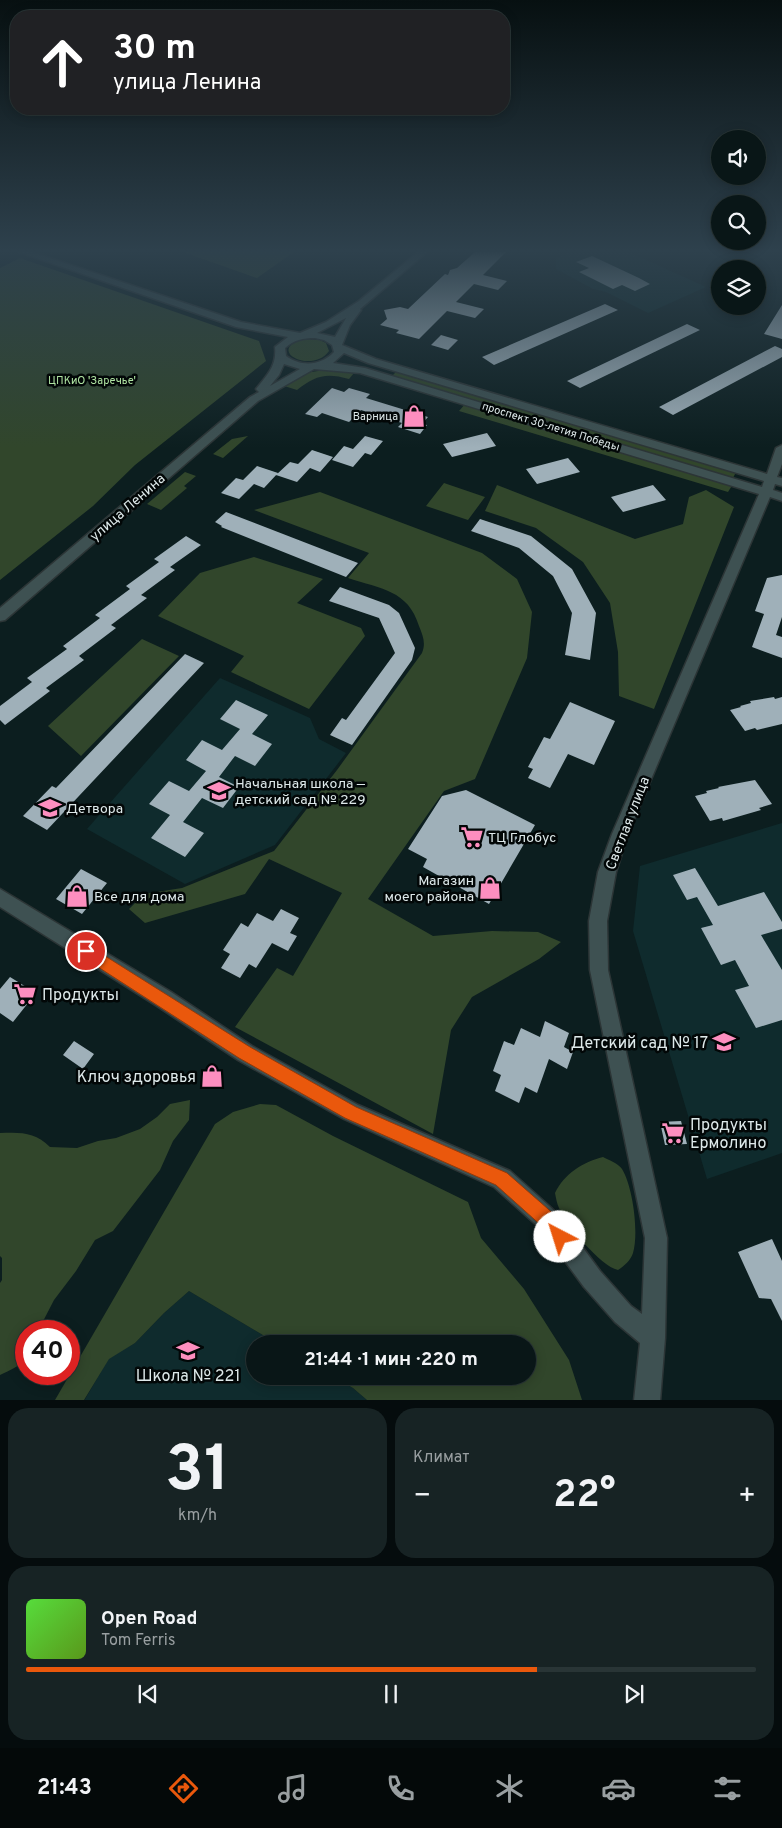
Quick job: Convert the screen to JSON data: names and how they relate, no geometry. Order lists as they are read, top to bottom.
{
  "streets": {
    "main road": ["проспект 30-летия Победы", "улица Ленина", "Светлая улица"]
  },
  "crossings": [
    ["проспект 30-летия Победы", "улица Ленина"],
    ["проспект 30-летия Победы", "Светлая улица"]
  ],
  "parks": ["ЦПКиО 'Заречье'"],
  "places": {
    "shop": [
      "Варница",
      "Магазин моего района",
      "Все для дома",
      "Ключ здоровья"
    ],
    "school or university": [
      "Начальная школа — детский сад № 229",
      "Детвора",
      "Детский сад № 17",
      "Школа № 221"
    ],
    "supermarket": ["ТЦ Глобус", "Продукты", "Продукты Ермолино"]
  },
  "page": {
    "turn": ["30 m", "улица Ленина"],
    "limit": "40",
    "trip": "21:44 · 1 мин · 220 m",
    "tile": [
      ["31", "km/h"],
      "Климат"
    ],
    "heat": ["−", "22°", "+"],
    "song": ["Open Road", "Tom Ferris"],
    "tabs": "21:43"
  }
}
